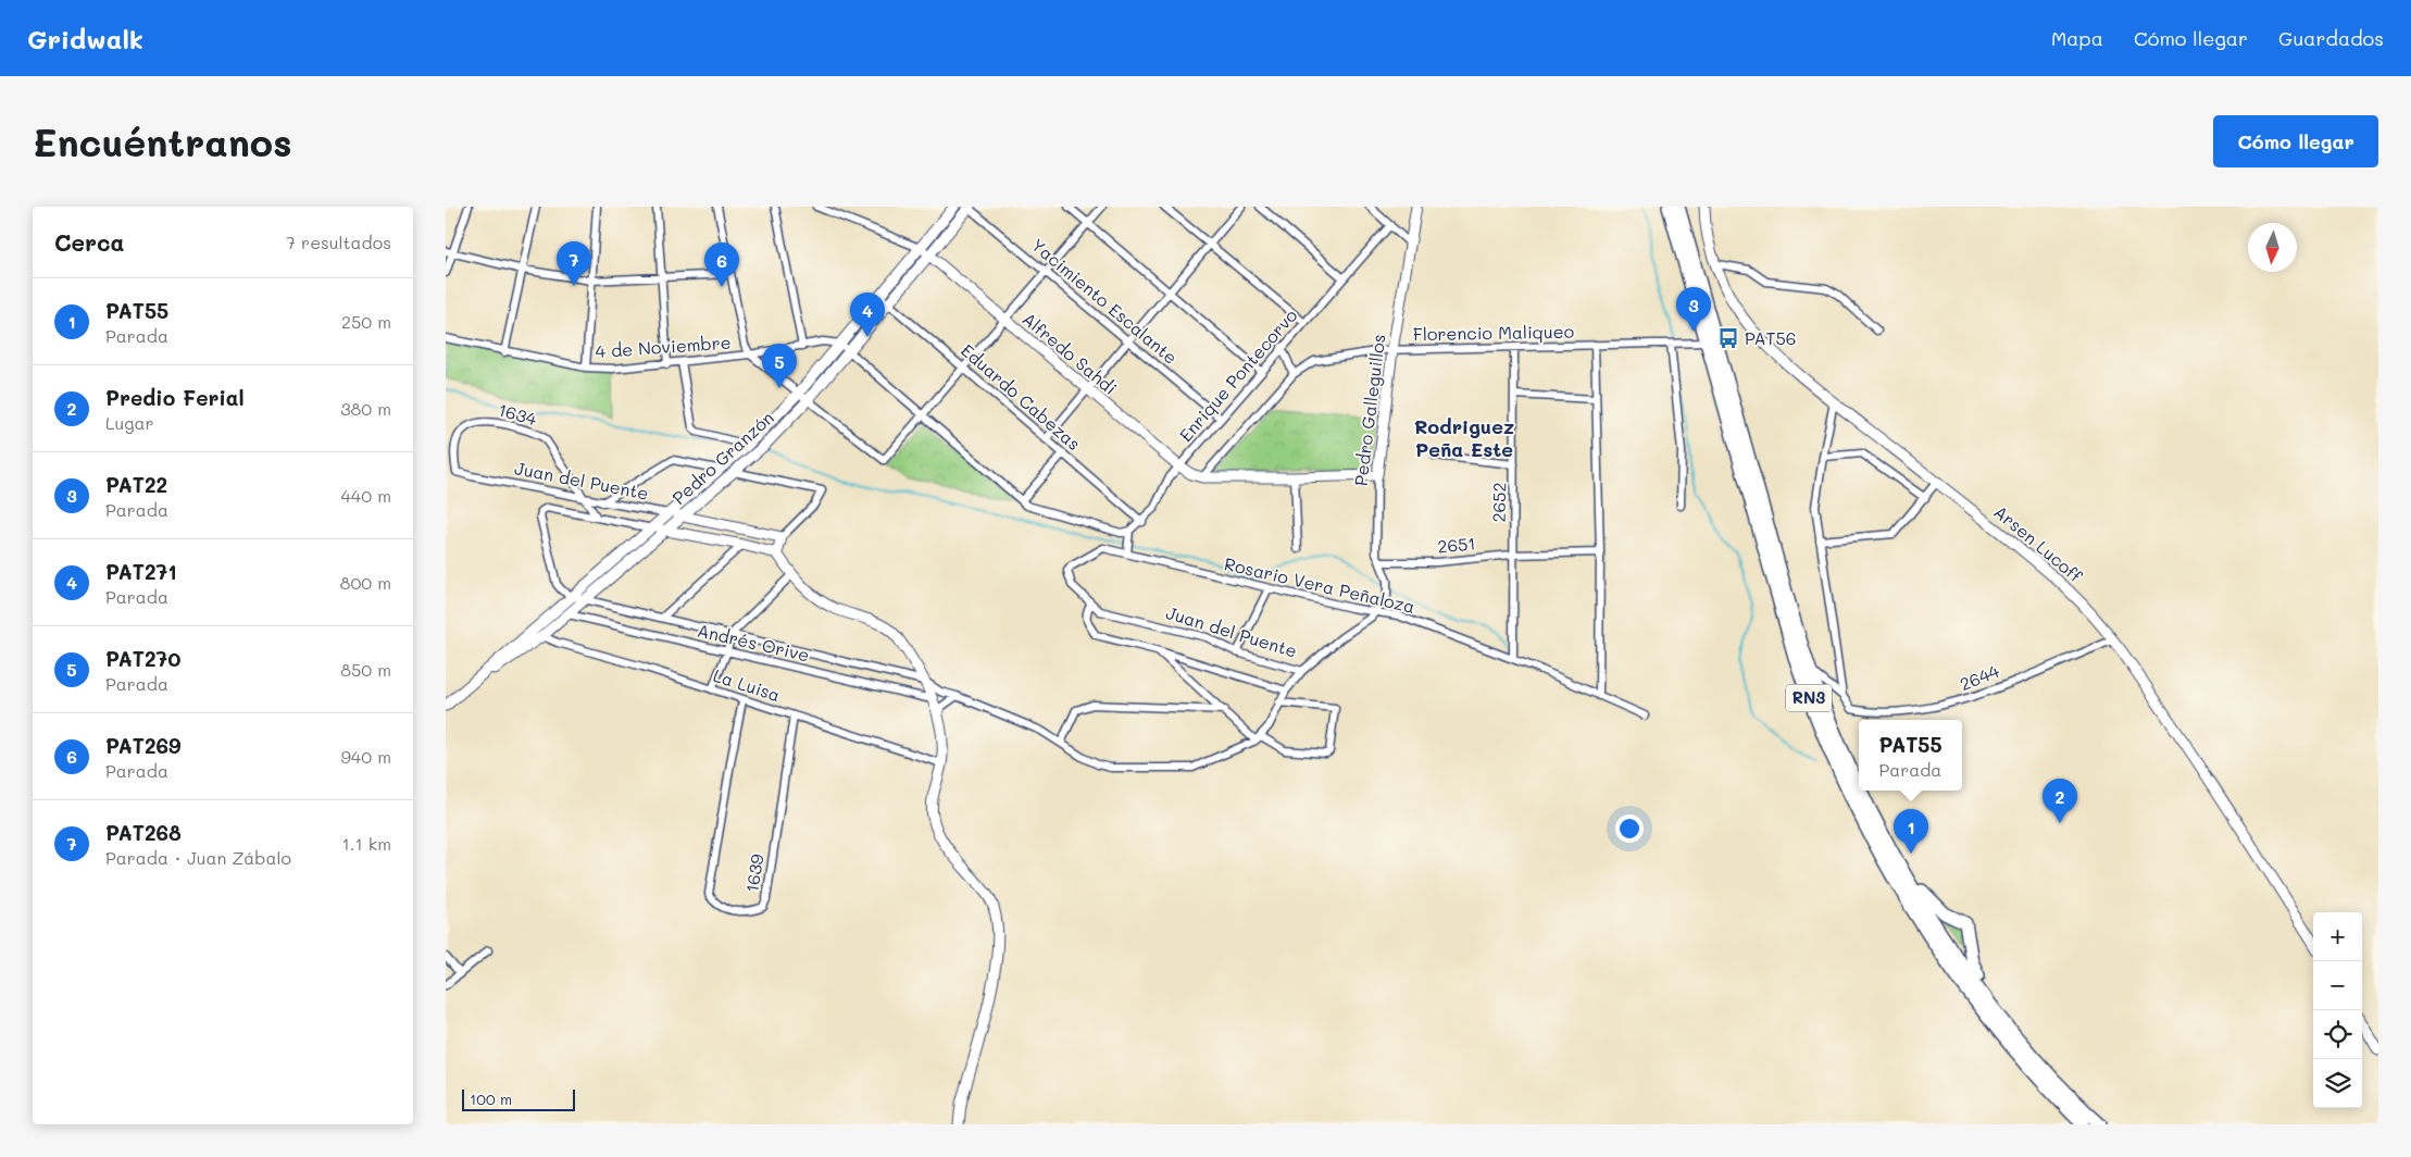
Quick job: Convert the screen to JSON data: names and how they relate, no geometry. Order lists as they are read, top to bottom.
{
  "streets": {
    "highway": ["RN3"],
    "street": [
      "Yacimiento Escalante",
      "Florencio Maliqueo",
      "4 de Noviembre",
      "Alfredo Sahdi",
      "Enrique Pontecorvo",
      "Eduardo Cabezas",
      "Pedro Galleguillos",
      "1634",
      "Pedro Granzón",
      "Juan del Puente",
      "2652",
      "Arsen Lucoff",
      "2651",
      "Rosario Vera Peñaloza",
      "Andrés Orive",
      "2644",
      "La Luisa",
      "1639"
    ]
  },
  "crossings": [
    ["Yacimiento Escalante", "Enrique Pontecorvo"],
    ["Yacimiento Escalante", "Pedro Granzón"],
    ["Florencio Maliqueo", "Alfredo Sahdi"],
    ["Florencio Maliqueo", "Pedro Galleguillos"],
    ["Florencio Maliqueo", "2652"],
    ["Florencio Maliqueo", "RN3"],
    ["4 de Noviembre", "Pedro Granzón"],
    ["Alfredo Sahdi", "Enrique Pontecorvo"],
    ["Alfredo Sahdi", "Pedro Granzón"],
    ["Enrique Pontecorvo", "Eduardo Cabezas"],
    ["Eduardo Cabezas", "Pedro Granzón"],
    ["Pedro Galleguillos", "2651"],
    ["Pedro Galleguillos", "Rosario Vera Peñaloza"],
    ["1634", "Juan del Puente"],
    ["Pedro Granzón", "Juan del Puente"],
    ["Pedro Granzón", "Andrés Orive"],
    ["Pedro Granzón", "La Luisa"],
    ["Juan del Puente", "Rosario Vera Peñaloza"],
    ["Juan del Puente", "Andrés Orive"],
    ["2652", "2651"],
    ["2652", "Rosario Vera Peñaloza"],
    ["Arsen Lucoff", "2644"],
    ["La Luisa", "1639"]
  ],
  "districts": ["Rodriguez Peña Este"],
  "places": {
    "bus stop": ["PAT56"]
  },
  "scale_bar": "100 m",
  "north": "bottom",
  "page": {
    "header": "Gridwalk",
    "nav": ["Mapa", "Cómo llegar", "Guardados"],
    "buttons": "Cómo llegar",
    "title": "Encuéntranos",
    "heading": ["Cerca", "7 resultados"],
    "pins": [
      "7",
      "6",
      "3",
      "4",
      "5",
      "2",
      "1"
    ],
    "list": [
      {
        "mark": "1",
        "name": "PAT55",
        "note": "Parada",
        "value": "250 m"
      },
      {
        "mark": "2",
        "name": "Predio Ferial",
        "note": "Lugar",
        "value": "380 m"
      },
      {
        "mark": "3",
        "name": "PAT22",
        "note": "Parada",
        "value": "440 m"
      },
      {
        "mark": "4",
        "name": "PAT271",
        "note": "Parada",
        "value": "800 m"
      },
      {
        "mark": "5",
        "name": "PAT270",
        "note": "Parada",
        "value": "850 m"
      },
      {
        "mark": "6",
        "name": "PAT269",
        "note": "Parada",
        "value": "940 m"
      },
      {
        "mark": "7",
        "name": "PAT268",
        "note": "Parada · Juan Zábalo",
        "value": "1.1 km"
      }
    ],
    "popup": ["PAT55", "Parada"],
    "map_buttons": ["+", "−"],
    "scale": "100 m"
  }
}
